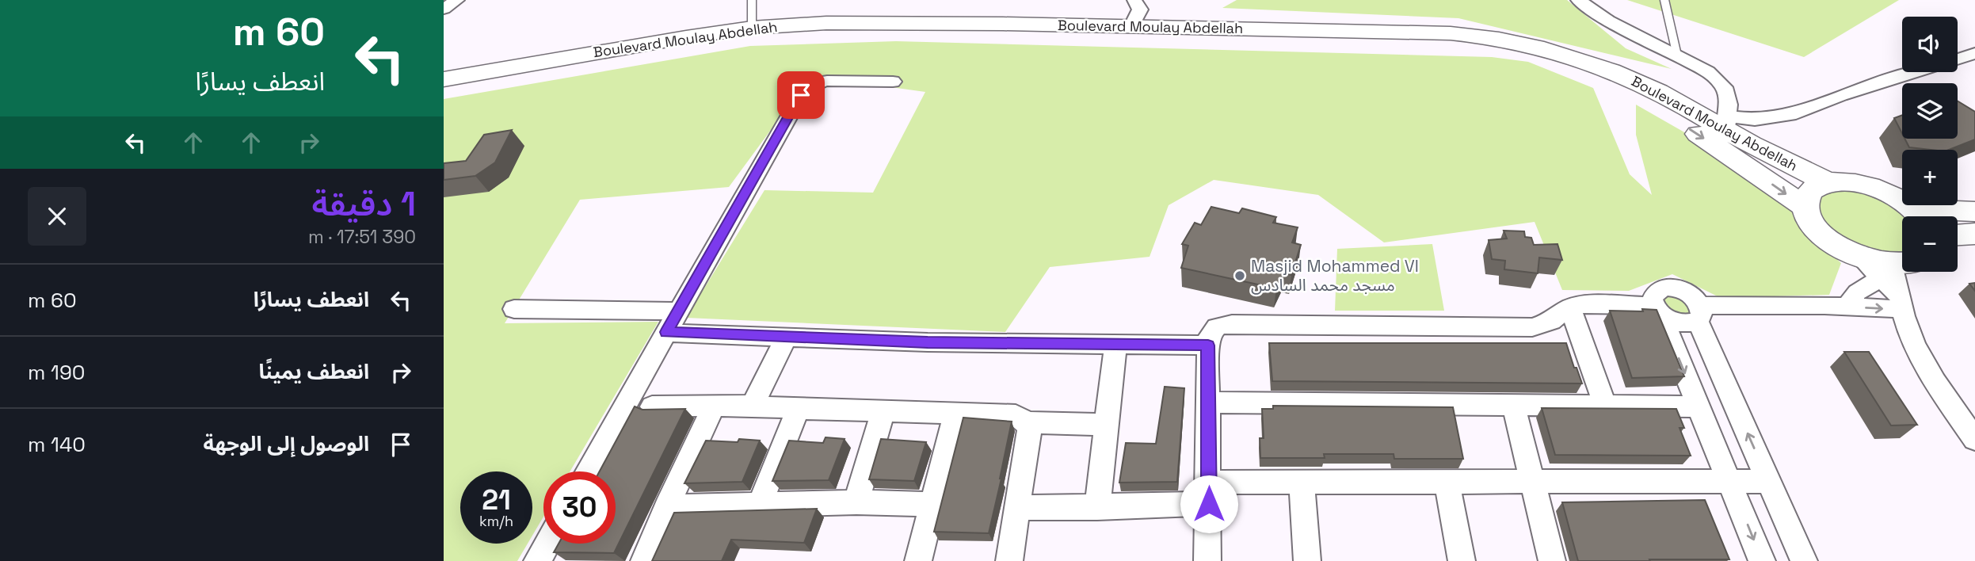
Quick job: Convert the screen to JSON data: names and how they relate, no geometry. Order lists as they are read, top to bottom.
{
  "streets": {
    "main road": ["Boulevard Moulay Abdellah"]
  },
  "places": ["Masjid Mohammed VI مسجد محمد السادس"],
  "page": {
    "turn": ["60 m", "انعطف يسارًا"],
    "map_buttons": ["+", "−"],
    "heading": ["1 دقيقة", "390 m · 17:51"],
    "list": [
      {
        "name": "انعطف يسارًا",
        "value": "60 m"
      },
      {
        "name": "انعطف يمينًا",
        "value": "190 m"
      },
      {
        "name": "الوصول إلى الوجهة",
        "value": "140 m"
      }
    ],
    "speed": "21 km/h",
    "limit": "30"
  }
}
